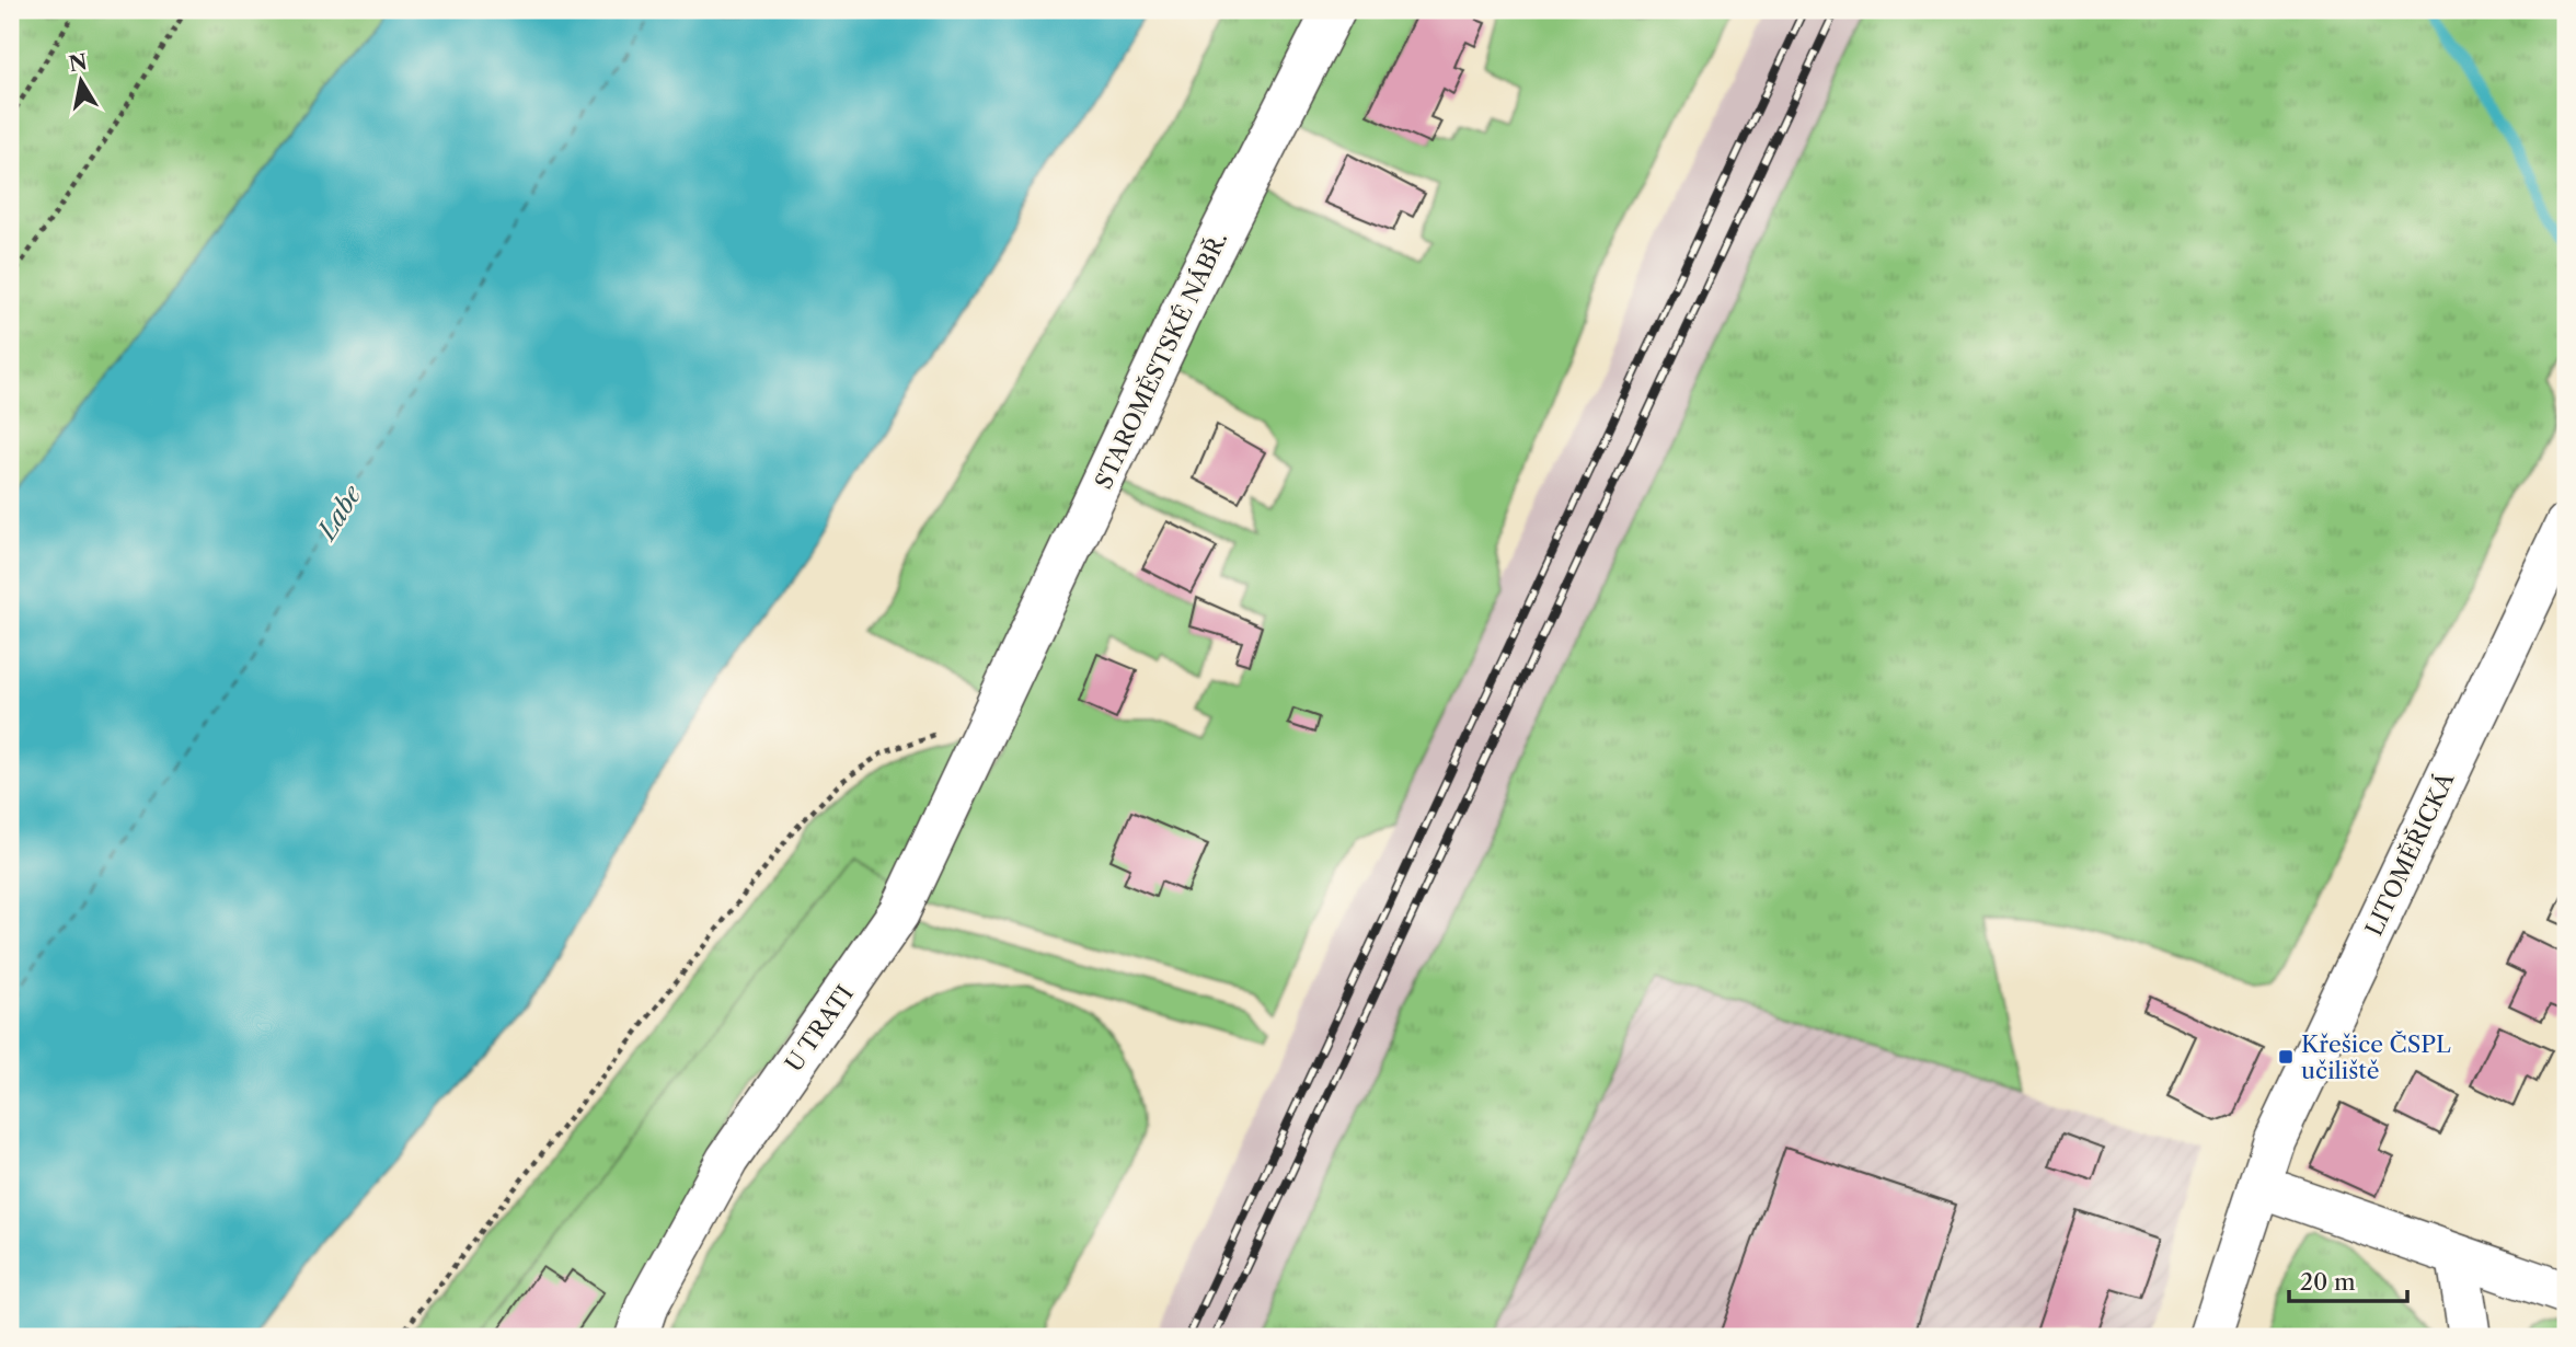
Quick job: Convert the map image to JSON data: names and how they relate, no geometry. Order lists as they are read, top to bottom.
{
  "streets": {
    "street": ["STAROMĚSTSKÉ NÁBŘ.", "LITOMĚŘICKÁ", "U TRATI"]
  },
  "crossings": [
    ["STAROMĚSTSKÉ NÁBŘ.", "U TRATI"]
  ],
  "water": ["Labe"],
  "places": {
    "transit": ["Křešice ČSPL učiliště"]
  },
  "scale_bar": "20 m",
  "north": "top"
}
